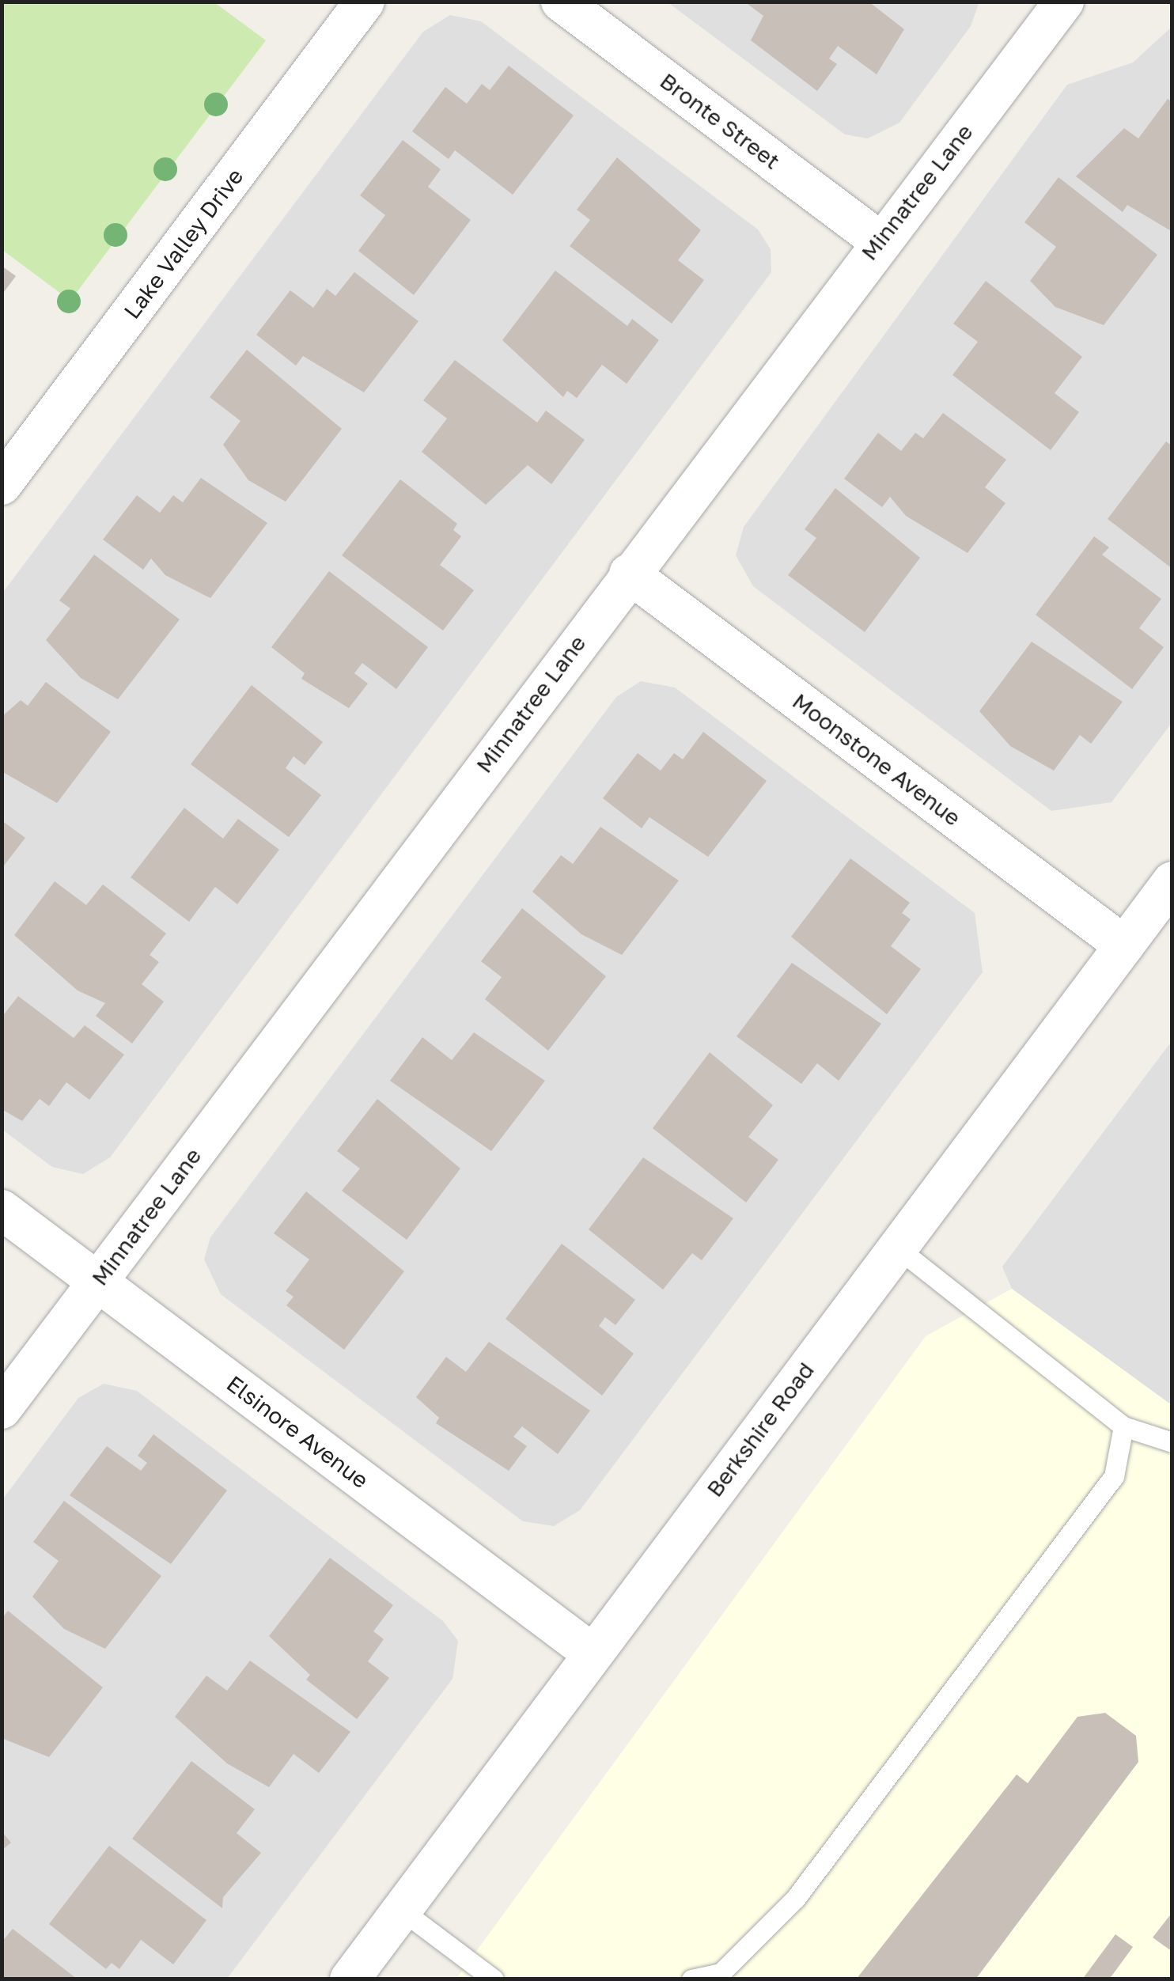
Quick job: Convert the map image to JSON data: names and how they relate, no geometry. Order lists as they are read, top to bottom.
{
  "streets": {
    "street": [
      "Bronte Street",
      "Minnatree Lane",
      "Lake Valley Drive",
      "Moonstone Avenue",
      "Berkshire Road",
      "Elsinore Avenue"
    ]
  },
  "crossings": [
    ["Bronte Street", "Minnatree Lane"],
    ["Minnatree Lane", "Moonstone Avenue"],
    ["Minnatree Lane", "Elsinore Avenue"],
    ["Moonstone Avenue", "Berkshire Road"],
    ["Berkshire Road", "Elsinore Avenue"]
  ]
}
